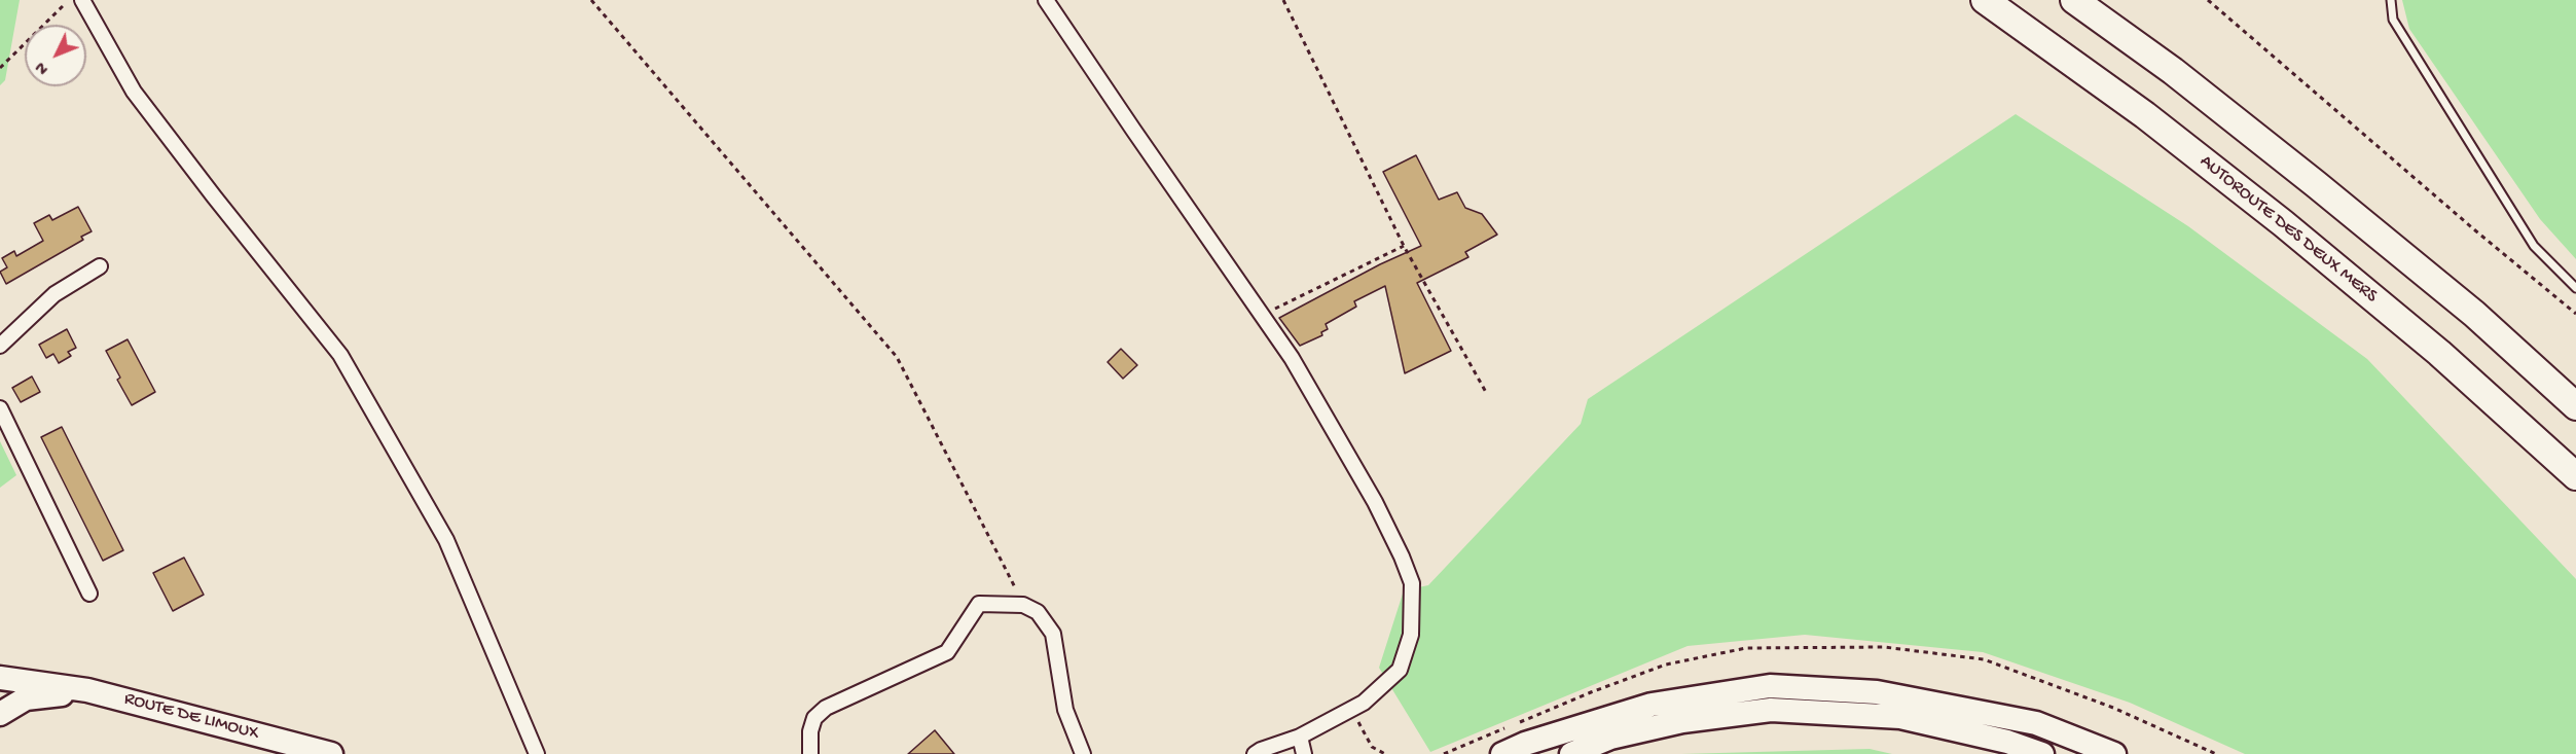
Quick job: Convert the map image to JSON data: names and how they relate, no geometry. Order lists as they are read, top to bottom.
{
  "streets": {
    "highway": ["AUTOROUTE DES DEUX MERS"],
    "main road": ["ROUTE DE LIMOUX"]
  },
  "north": "bottom left"
}
